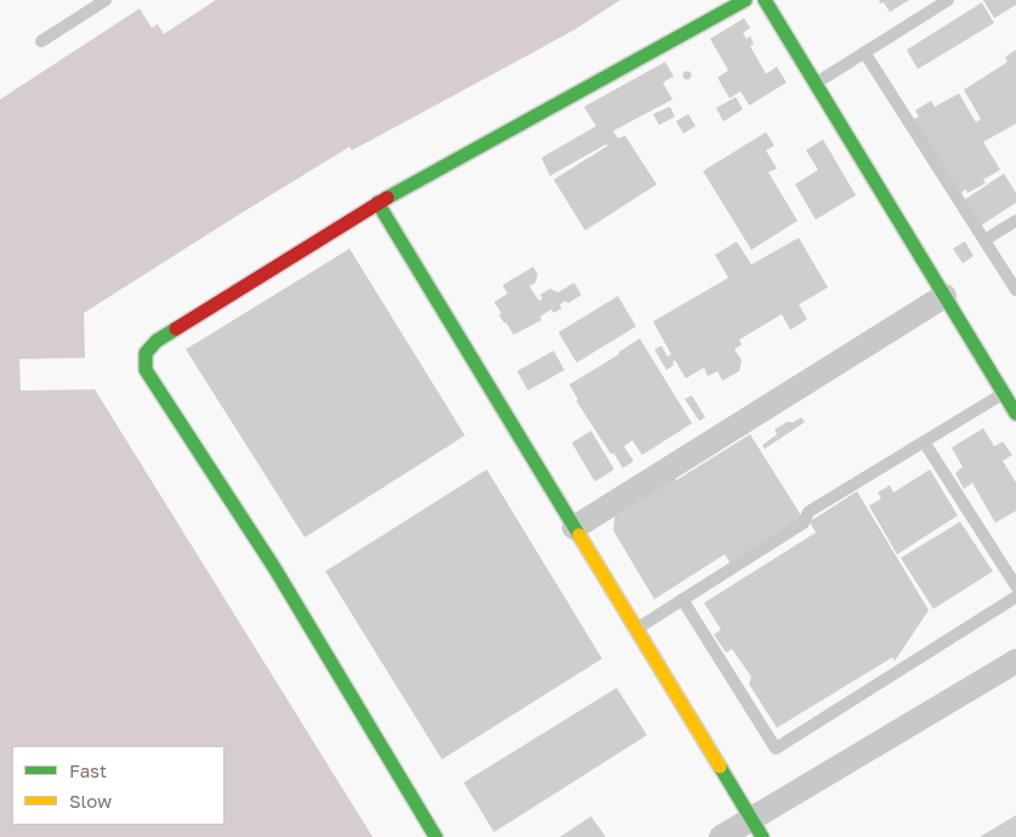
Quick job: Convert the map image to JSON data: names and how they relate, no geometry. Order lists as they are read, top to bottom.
{
  "legend": ["Fast", "Slow"]
}
